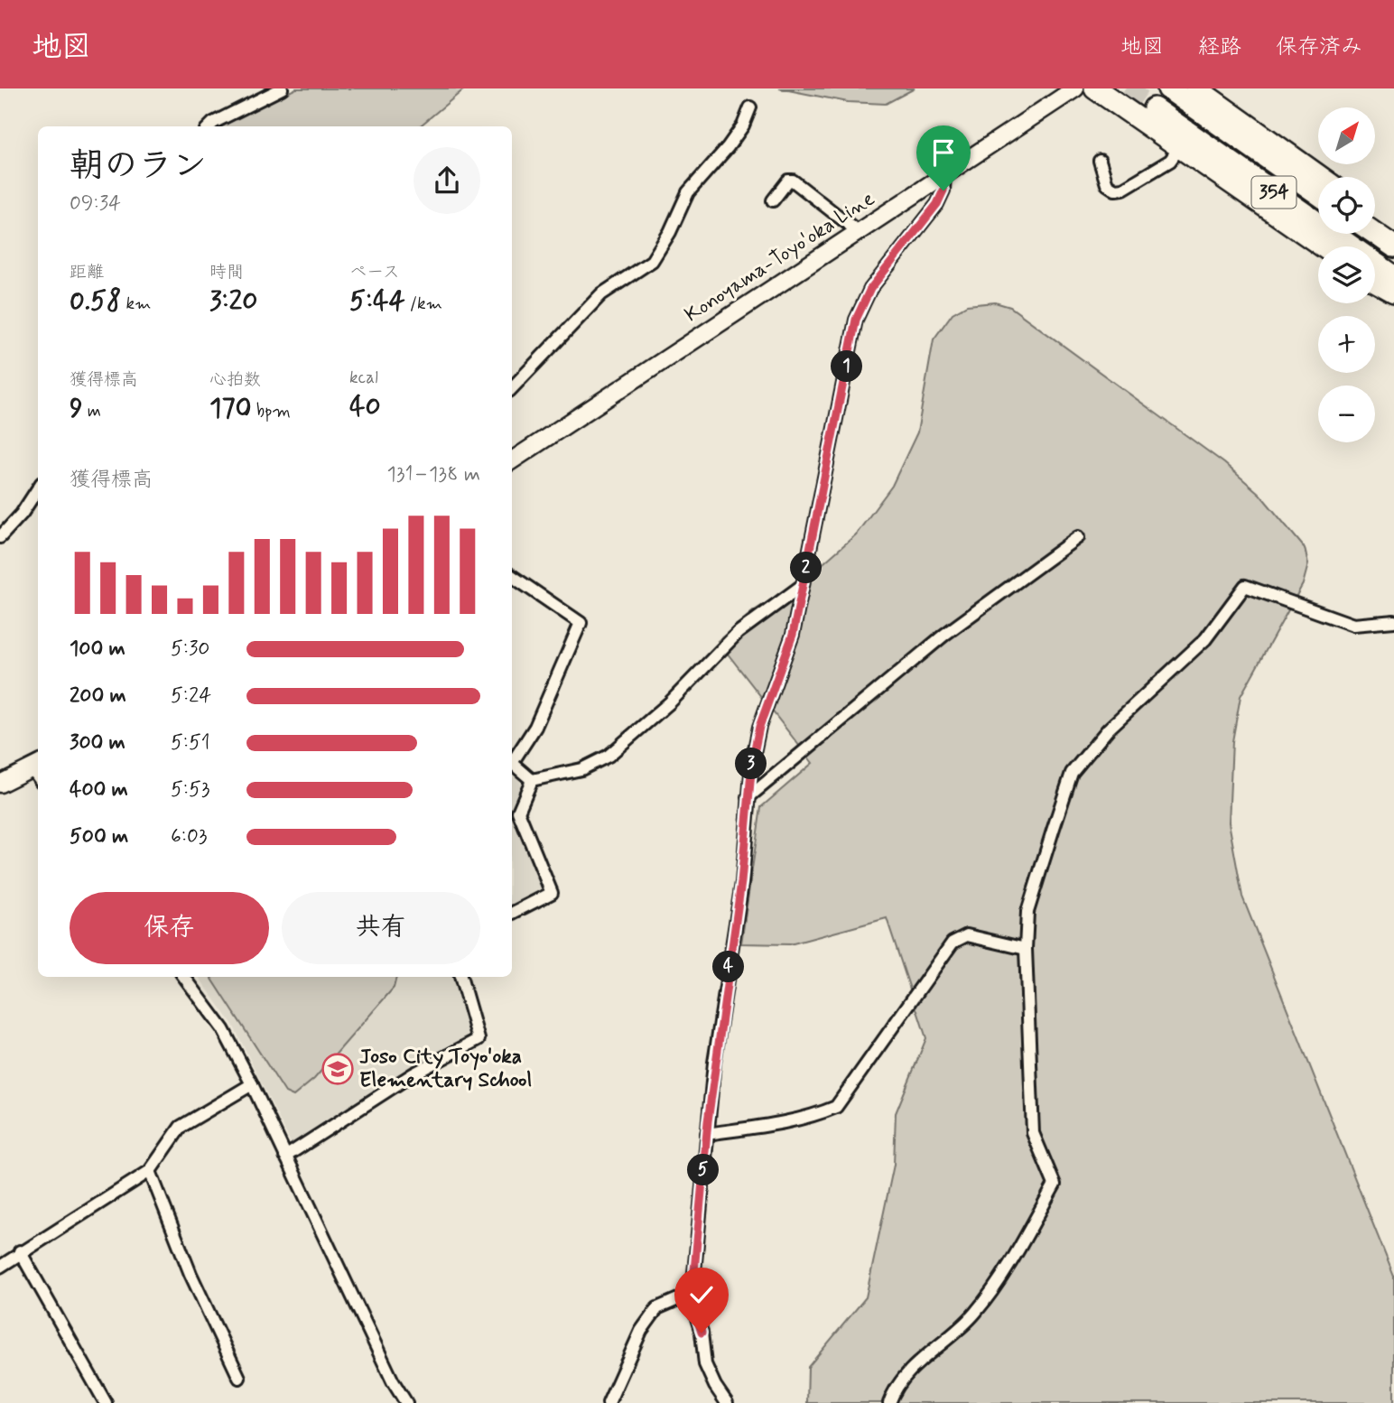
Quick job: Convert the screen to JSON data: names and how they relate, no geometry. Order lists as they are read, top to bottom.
{
  "streets": {
    "highway": ["354"],
    "main road": ["Konoyama-Toyo'oka Line"]
  },
  "places": {
    "school or university": ["Joso City Toyo'oka Elementary School"]
  },
  "north": "top right",
  "page": {
    "header": "地図",
    "nav": ["地図", "経路", "保存済み"],
    "map_buttons": ["+", "−"],
    "heading": ["朝のラン", "09:34"],
    "stats": [
      ["距離", "0.58 km"],
      ["時間", "3:20"],
      ["ペース", "5:44 /km"],
      ["獲得標高", "9 m"],
      ["心拍数", "170 bpm"],
      ["kcal", "40"]
    ],
    "pins": [
      "1",
      "2",
      "3",
      "4",
      "5"
    ],
    "chart": ["獲得標高", "131–138 m"],
    "list": [
      {
        "name": "100 m",
        "note": "5:30"
      },
      {
        "name": "200 m",
        "note": "5:24"
      },
      {
        "name": "300 m",
        "note": "5:51"
      },
      {
        "name": "400 m",
        "note": "5:53"
      },
      {
        "name": "500 m",
        "note": "6:03"
      }
    ],
    "buttons": ["保存", "共有"]
  }
}
